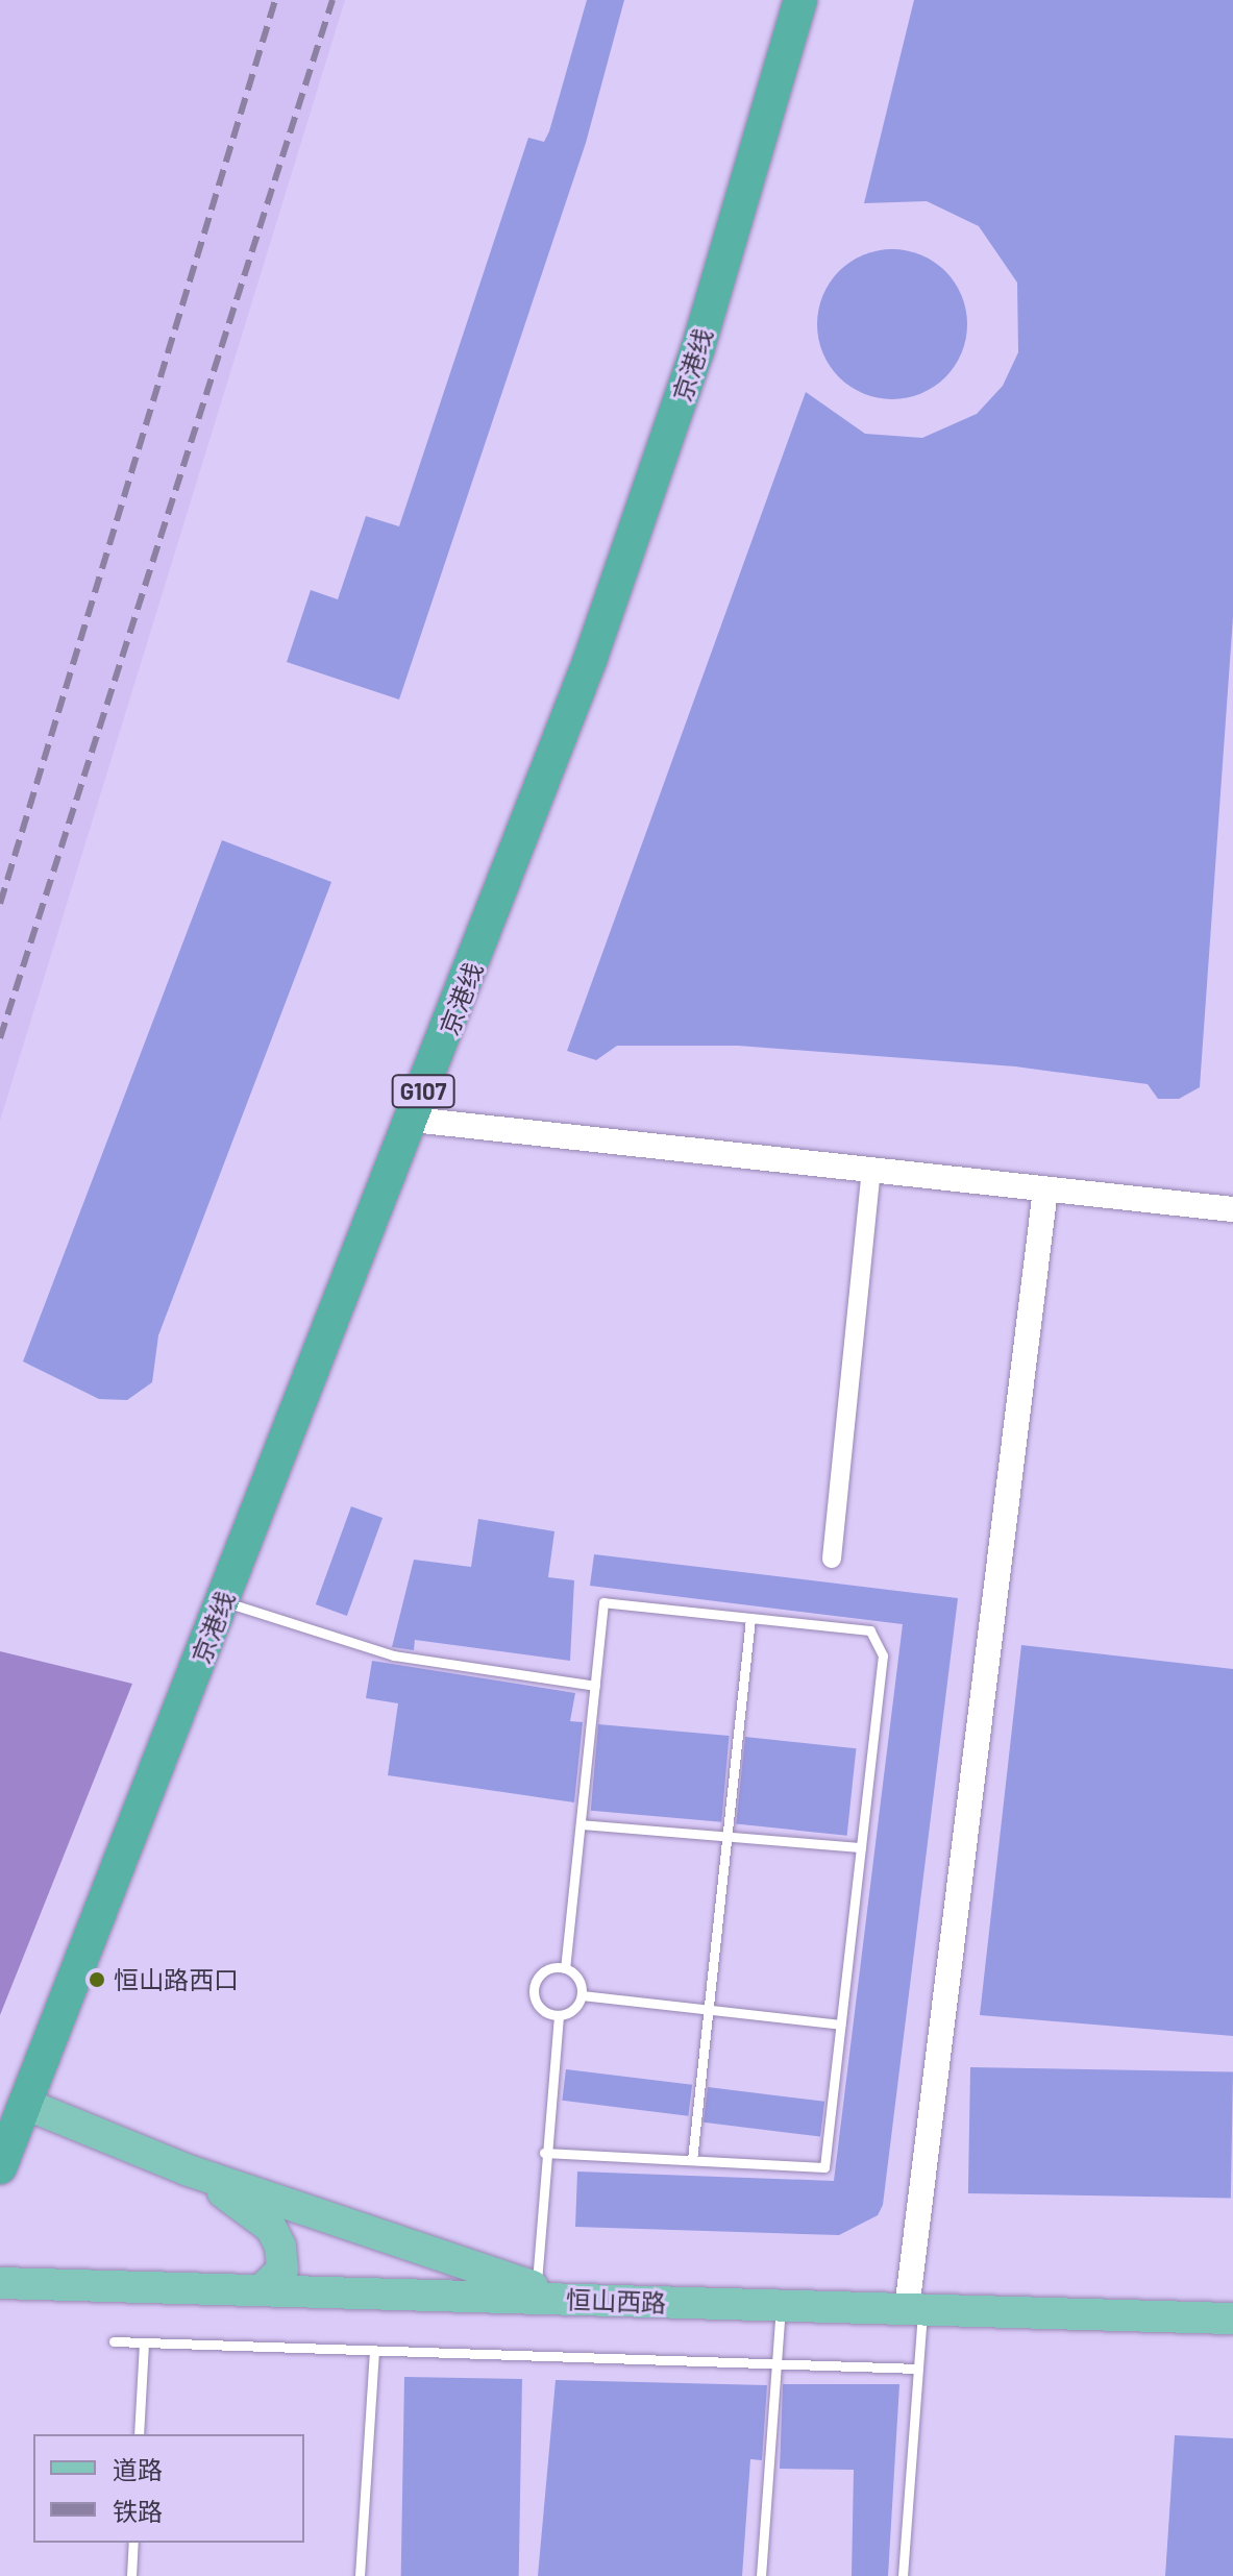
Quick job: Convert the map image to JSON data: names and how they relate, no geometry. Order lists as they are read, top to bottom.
{
  "streets": {
    "highway": ["京港线", "G107"],
    "main road": ["恒山西路"]
  },
  "places": ["恒山路西口"],
  "legend": ["道路", "铁路"]
}
